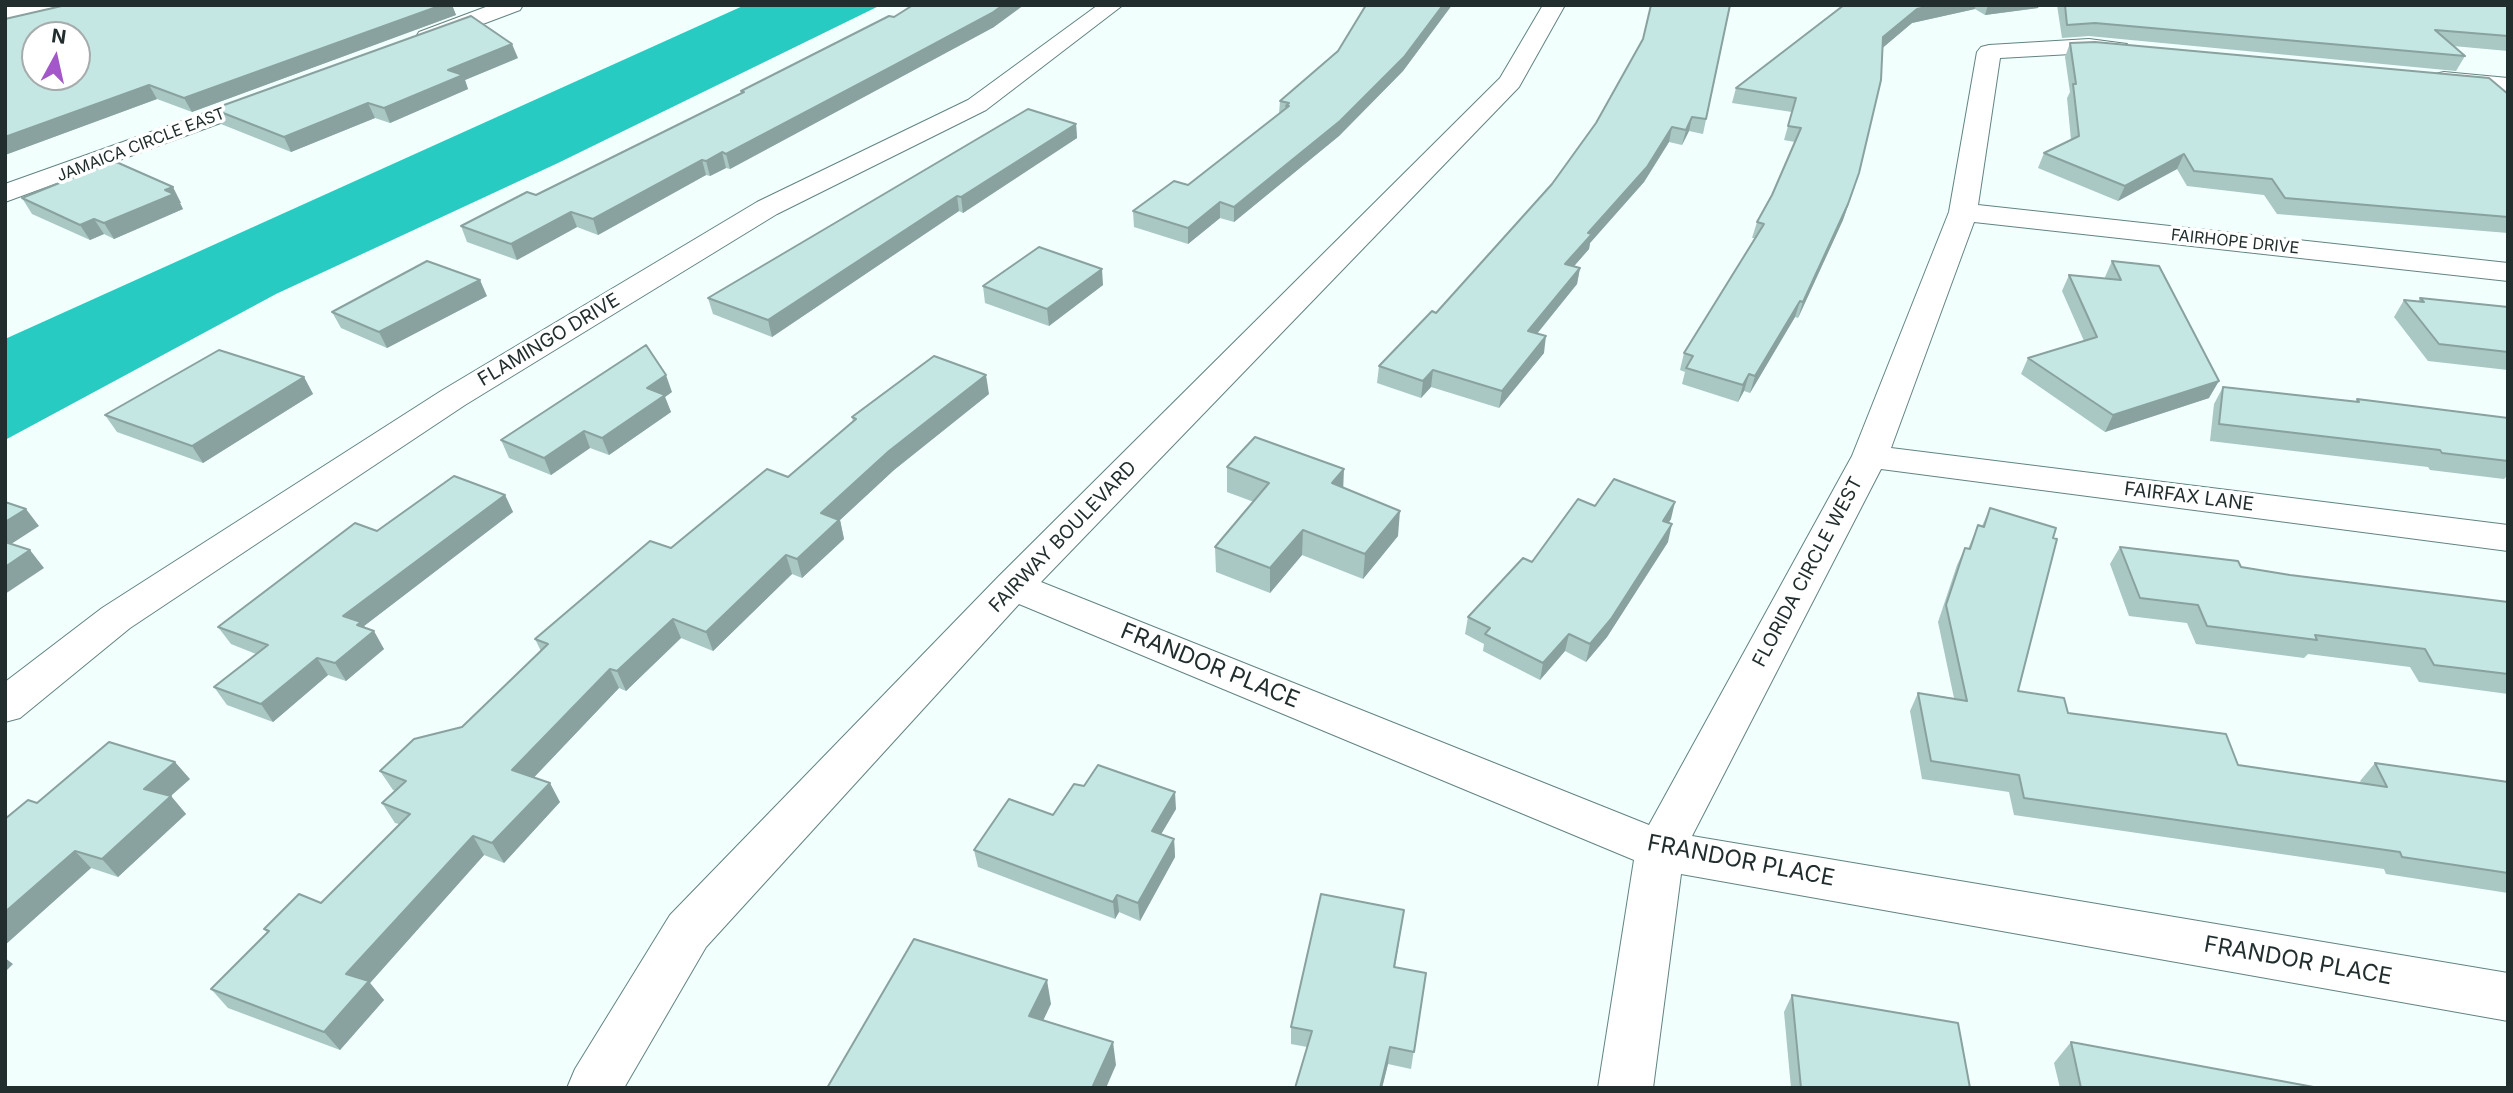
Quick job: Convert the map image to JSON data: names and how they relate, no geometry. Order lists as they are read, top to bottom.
{
  "streets": {
    "street": [
      "JAMAICA CIRCLE EAST",
      "FAIRHOPE DRIVE",
      "FLAMINGO DRIVE",
      "FAIRFAX LANE",
      "FAIRWAY BOULEVARD",
      "FLORIDA CIRCLE WEST",
      "FRANDOR PLACE"
    ]
  },
  "crossings": [
    ["FAIRHOPE DRIVE", "FLORIDA CIRCLE WEST"],
    ["FAIRFAX LANE", "FLORIDA CIRCLE WEST"],
    ["FAIRWAY BOULEVARD", "FRANDOR PLACE"],
    ["FLORIDA CIRCLE WEST", "FRANDOR PLACE"]
  ],
  "north": "top"
}
